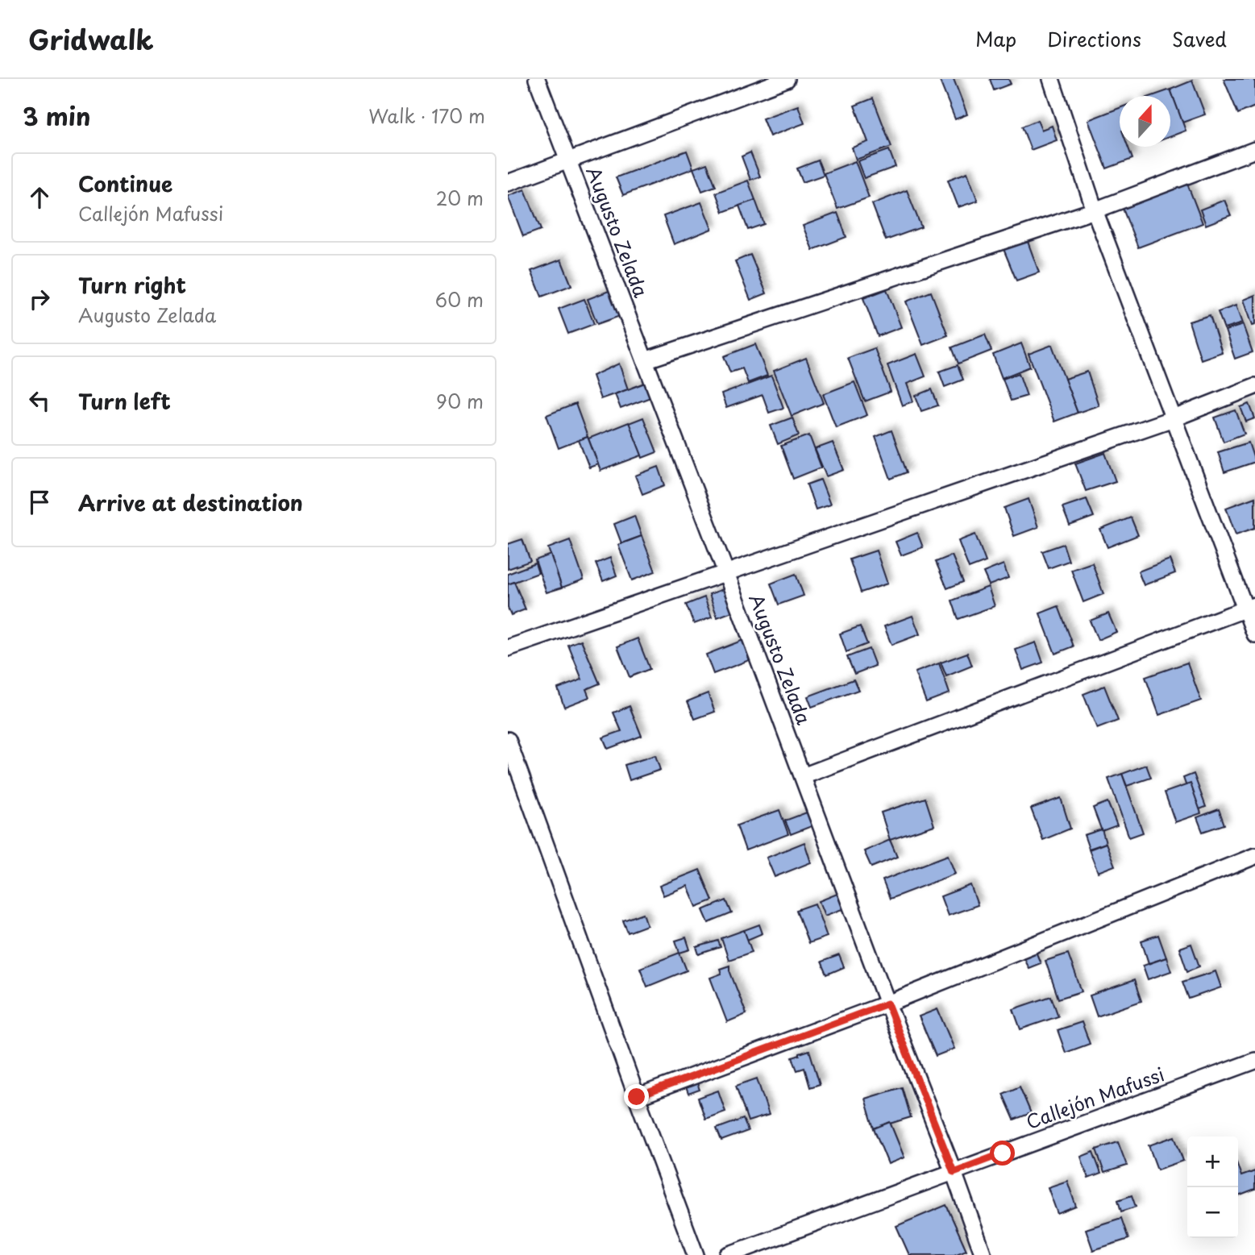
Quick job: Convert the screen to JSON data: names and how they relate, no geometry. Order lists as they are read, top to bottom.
{
  "streets": {
    "street": ["Augusto Zelada", "Callejón Mafussi"]
  },
  "crossings": [
    ["Augusto Zelada", "Callejón Mafussi"]
  ],
  "north": "top",
  "page": {
    "header": "Gridwalk",
    "nav": ["Map", "Directions", "Saved"],
    "heading": ["3 min", "Walk · 170 m"],
    "list": [
      ["Continue", "Callejón Mafussi", "20 m"],
      ["Turn right", "Augusto Zelada", "60 m"],
      ["Turn left", "90 m"],
      "Arrive at destination"
    ],
    "map_buttons": ["+", "−"]
  }
}
